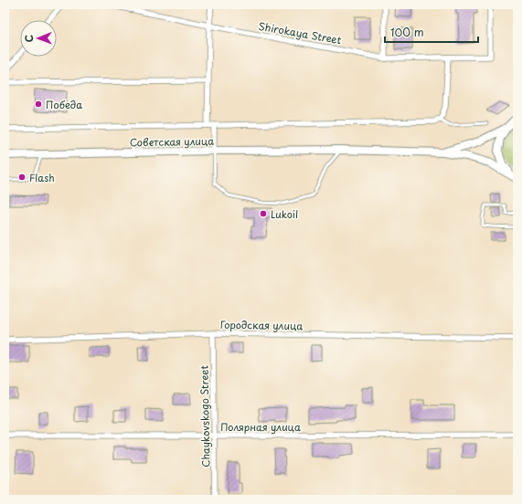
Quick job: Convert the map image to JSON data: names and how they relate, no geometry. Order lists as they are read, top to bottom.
{
  "streets": {
    "main road": ["Советская улица"],
    "street": [
      "Shirokaya Street",
      "Городская улица",
      "Chaykovskogo Street",
      "Полярная улица"
    ]
  },
  "crossings": [
    ["Городская улица", "Chaykovskogo Street"],
    ["Chaykovskogo Street", "Полярная улица"]
  ],
  "places": ["Победа", "Flash", "Lukoil"],
  "scale_bar": "100 m",
  "north": "left"
}
